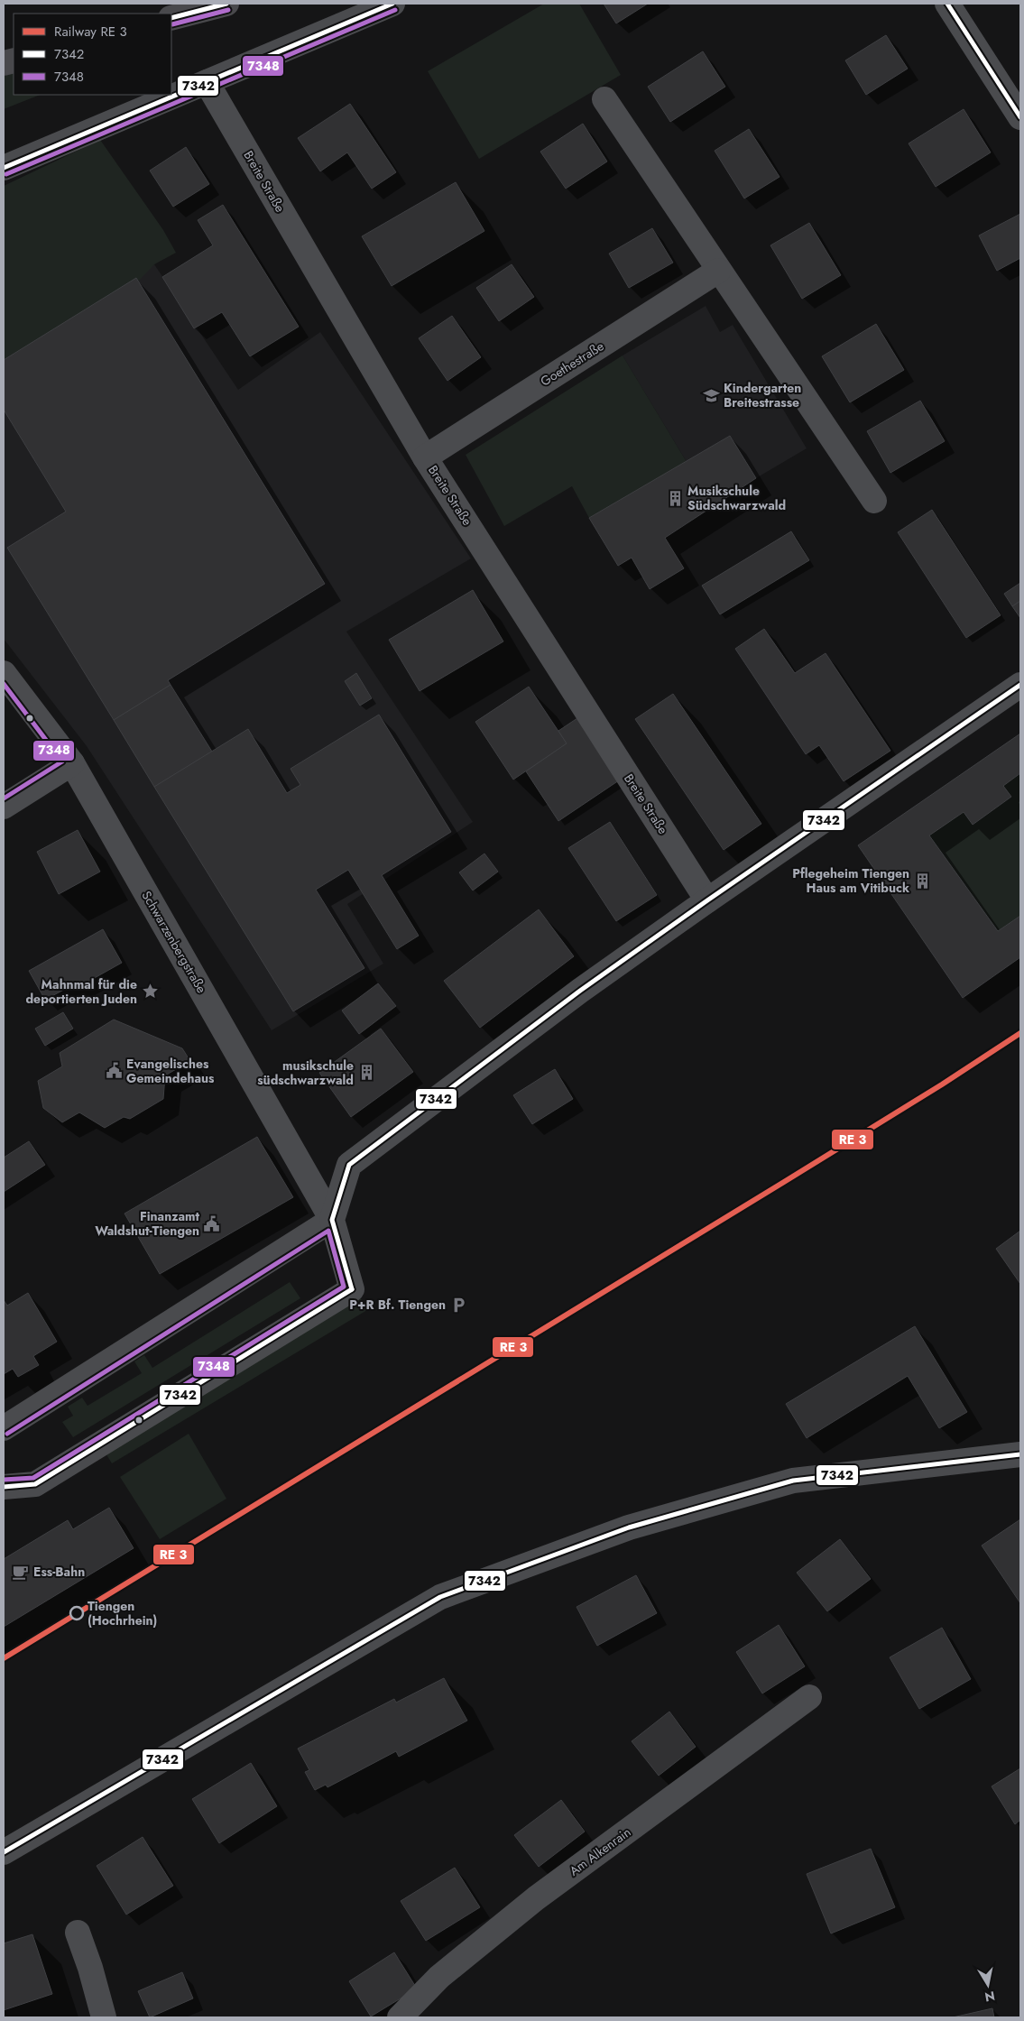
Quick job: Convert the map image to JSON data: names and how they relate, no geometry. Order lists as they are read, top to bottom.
{
  "streets": {
    "street": [
      "Breite Straße",
      "Goethestraße",
      "Schwarzenbergstraße",
      "Am Alkenrain"
    ]
  },
  "crossings": [
    ["Breite Straße", "Goethestraße"]
  ],
  "places": {
    "school or university": ["Kindergarten Breitestrasse"],
    "building": ["Musikschule Südschwarzwald", "Pflegeheim Tiengen Haus am Vitibuck", "musikschule südschwarzwald"],
    "place": ["Mahnmal für die deportierten Juden"],
    "public building": ["Evangelisches Gemeindehaus", "Finanzamt Waldshut-Tiengen"],
    "parking": ["P+R Bf. Tiengen"],
    "cafe": ["Ess-Bahn"],
    "other": ["Tiengen (Hochrhein)"]
  },
  "lines": ["transit line 7342", "transit line 7348"],
  "legend": ["Railway RE 3", "7342", "7348"],
  "north": "bottom"
}
